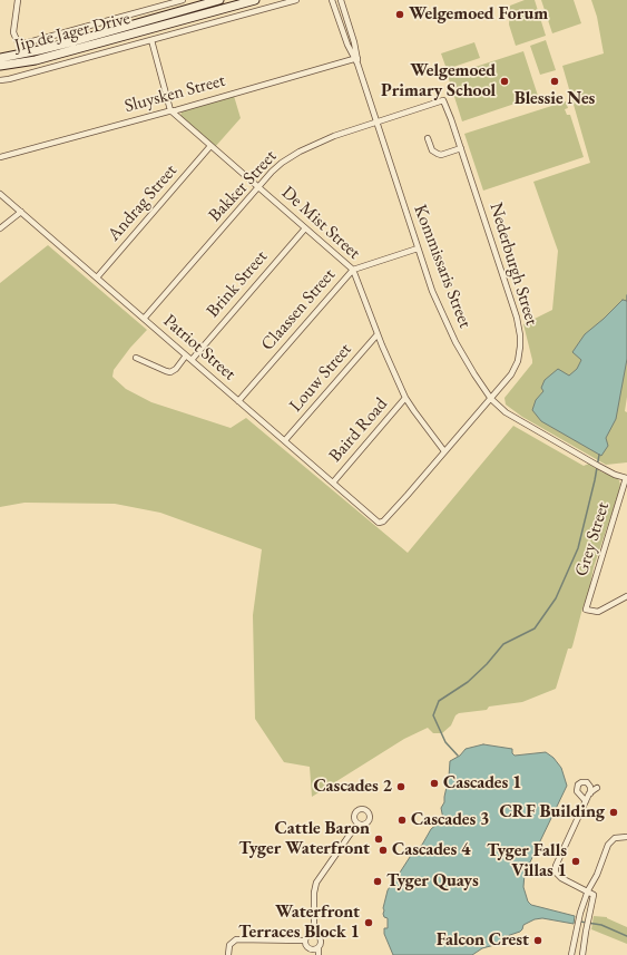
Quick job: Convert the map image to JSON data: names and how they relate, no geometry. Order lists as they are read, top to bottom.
{
  "streets": {
    "main road": ["Jip de Jager Drive"],
    "street": [
      "Sluysken Street",
      "Bakker Street",
      "Andrag Street",
      "De Mist Street",
      "Nederburgh Street",
      "Kommissaris Street",
      "Brink Street",
      "Claassen Street",
      "Patriot Street",
      "Louw Street",
      "Baird Road",
      "Grey Street"
    ]
  },
  "crossings": [
    ["Sluysken Street", "De Mist Street"],
    ["Sluysken Street", "Kommissaris Street"],
    ["Bakker Street", "De Mist Street"],
    ["Bakker Street", "Nederburgh Street"],
    ["Bakker Street", "Kommissaris Street"],
    ["Bakker Street", "Patriot Street"],
    ["Andrag Street", "De Mist Street"],
    ["Andrag Street", "Patriot Street"],
    ["De Mist Street", "Nederburgh Street"],
    ["De Mist Street", "Brink Street"],
    ["De Mist Street", "Claassen Street"],
    ["De Mist Street", "Louw Street"],
    ["De Mist Street", "Baird Road"],
    ["Nederburgh Street", "Kommissaris Street"],
    ["Nederburgh Street", "Patriot Street"],
    ["Kommissaris Street", "Claassen Street"],
    ["Kommissaris Street", "Grey Street"],
    ["Brink Street", "Patriot Street"],
    ["Claassen Street", "Patriot Street"],
    ["Patriot Street", "Louw Street"],
    ["Patriot Street", "Baird Road"]
  ],
  "places": [
    "Welgemoed Forum",
    "Welgemoed Primary School",
    "Blessie Nes",
    "Cascades 1",
    "Cascades 2",
    "CRF Building",
    "Cascades 3",
    "Cattle Baron Tyger Waterfront",
    "Cascades 4",
    "Tyger Falls Villas 1",
    "Tyger Quays",
    "Waterfront Terraces Block 1",
    "Falcon Crest"
  ]
}
